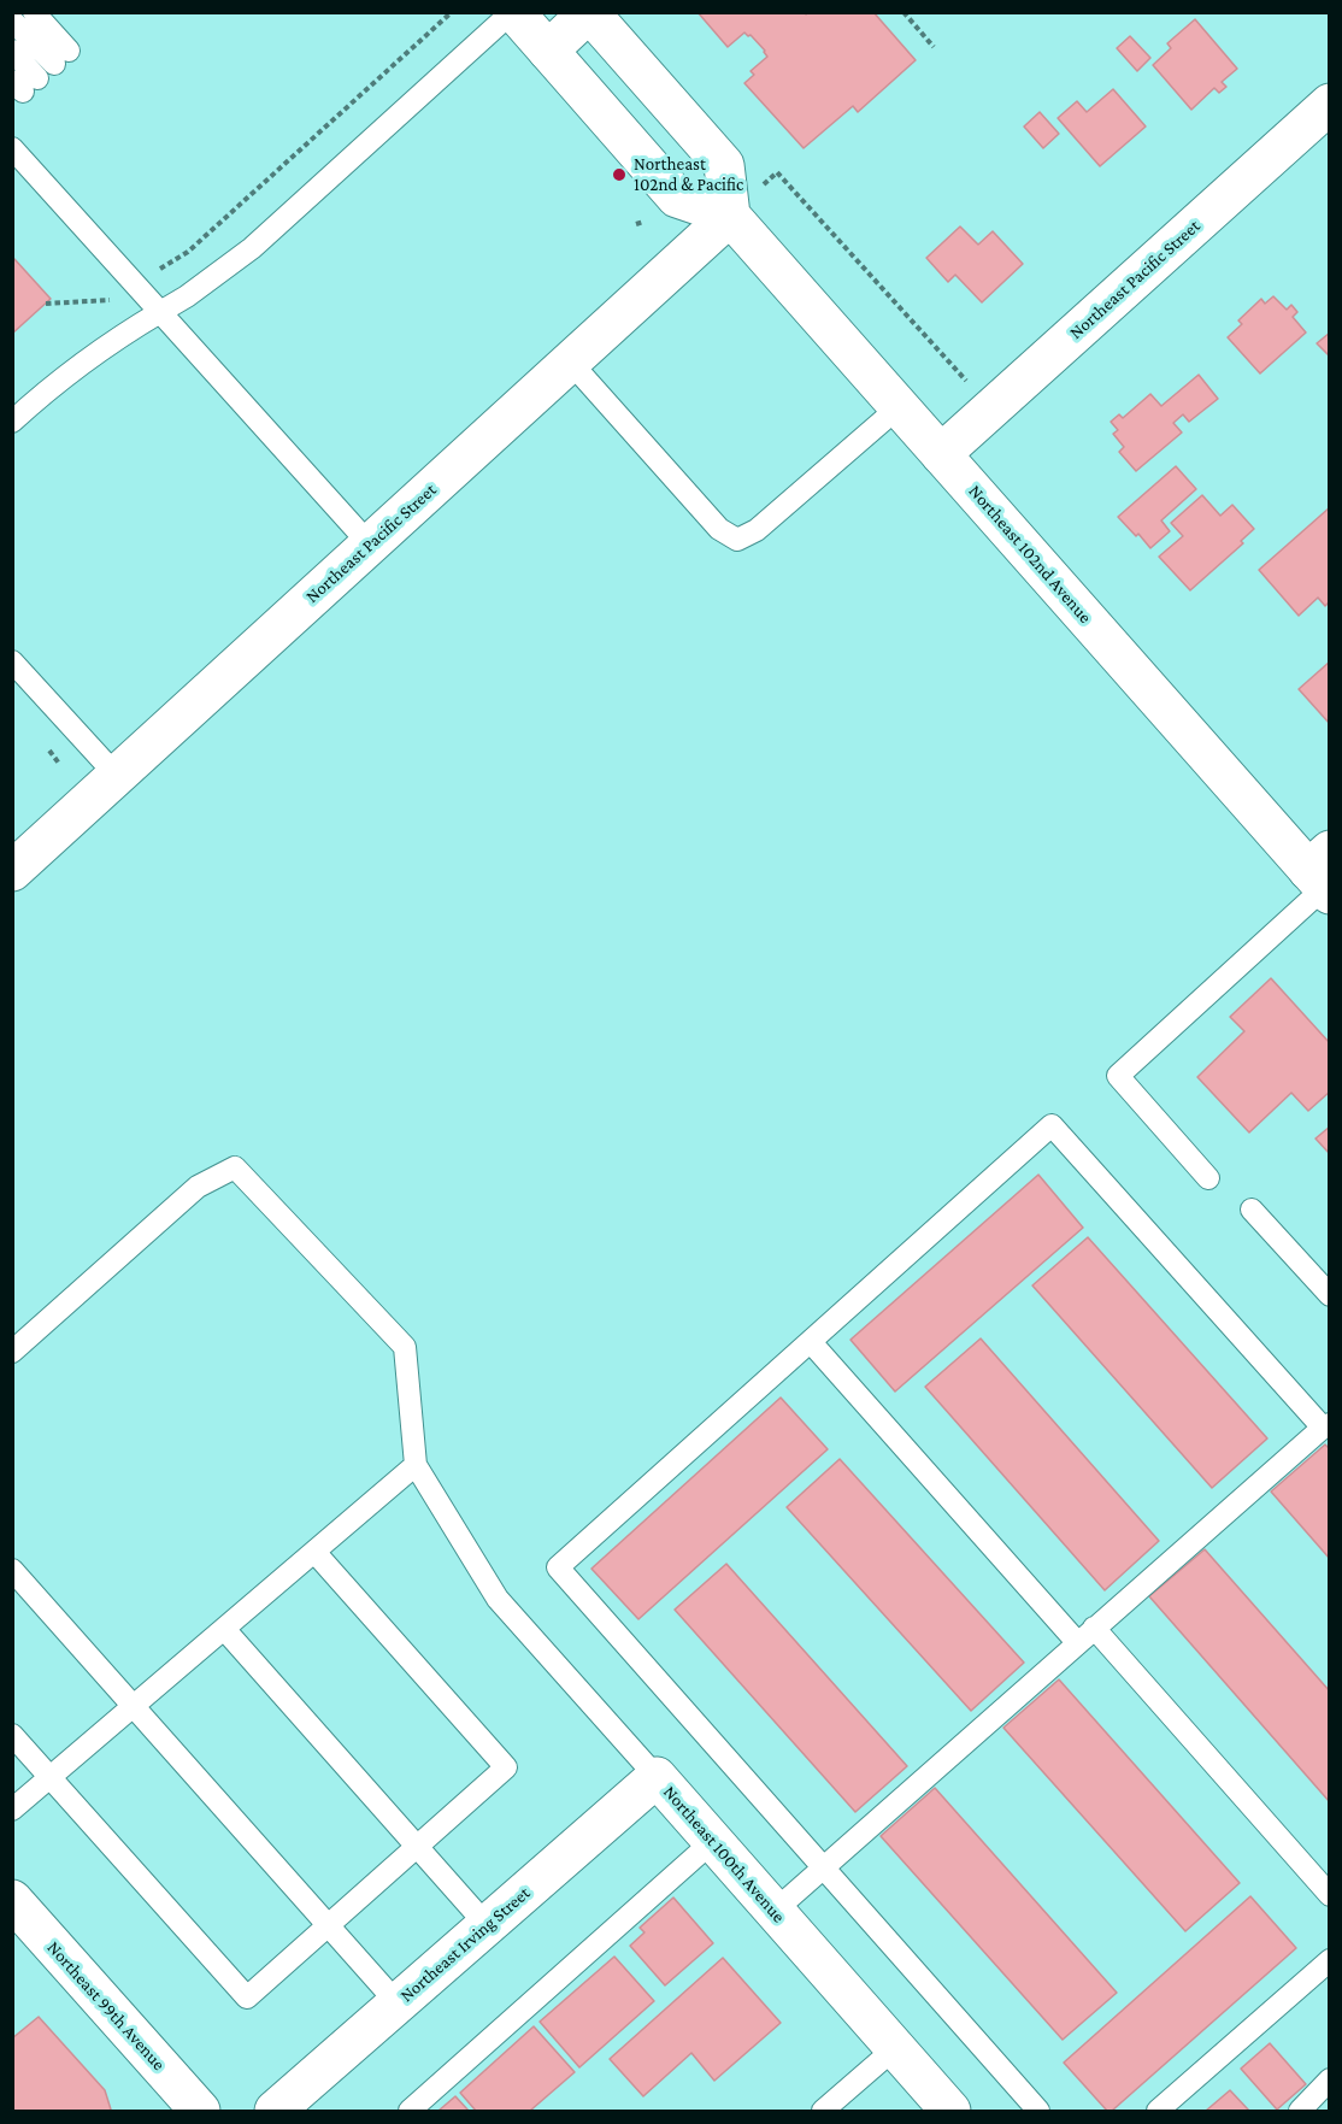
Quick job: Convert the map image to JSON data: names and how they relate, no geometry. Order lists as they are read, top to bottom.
{
  "streets": {
    "street": [
      "Northeast Pacific Street",
      "Northeast 102nd Avenue",
      "Northeast 100th Avenue",
      "Northeast Irving Street",
      "Northeast 99th Avenue"
    ]
  },
  "crossings": [
    ["Northeast Pacific Street", "Northeast 102nd Avenue"],
    ["Northeast 100th Avenue", "Northeast Irving Street"]
  ],
  "places": ["Northeast 102nd & Pacific"]
}
